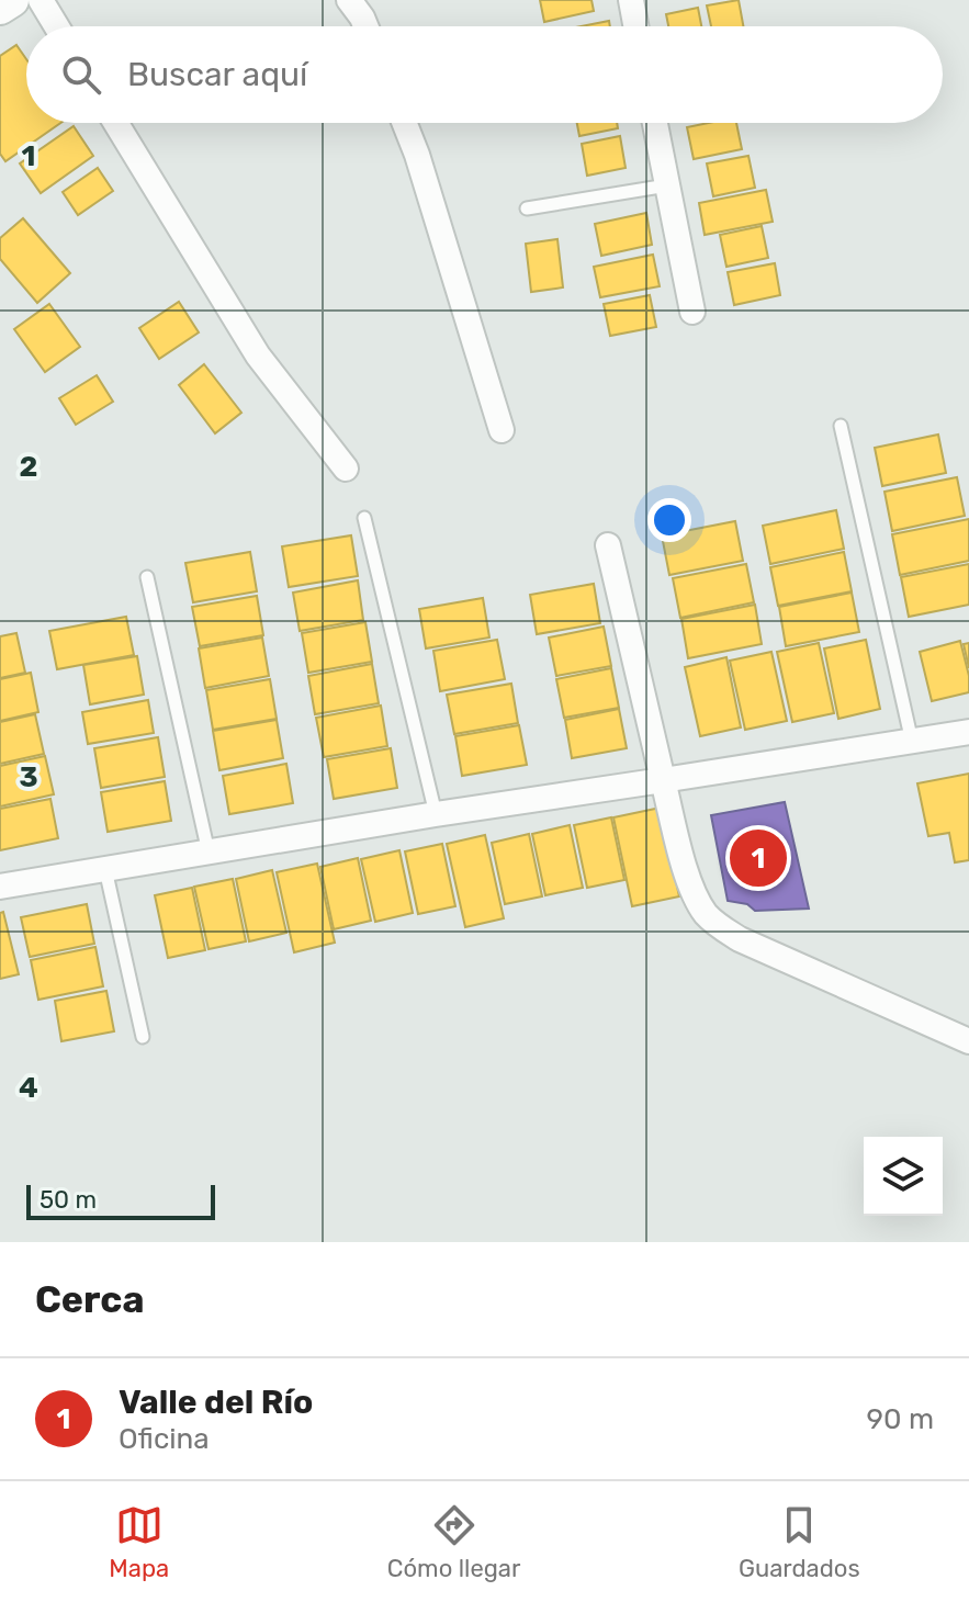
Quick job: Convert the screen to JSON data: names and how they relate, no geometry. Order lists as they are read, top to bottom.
{
  "scale_bar": "50 m",
  "page": {
    "search": "Buscar aquí",
    "pins": "1",
    "scale": "50 m",
    "heading": "Cerca",
    "list": [
      {
        "mark": "1",
        "name": "Valle del Río",
        "note": "Oficina",
        "value": "90 m"
      }
    ],
    "nav": ["Mapa", "Cómo llegar", "Guardados"]
  },
  "grid": {
    "rows": [
      "1",
      "2",
      "3",
      "4"
    ]
  }
}
